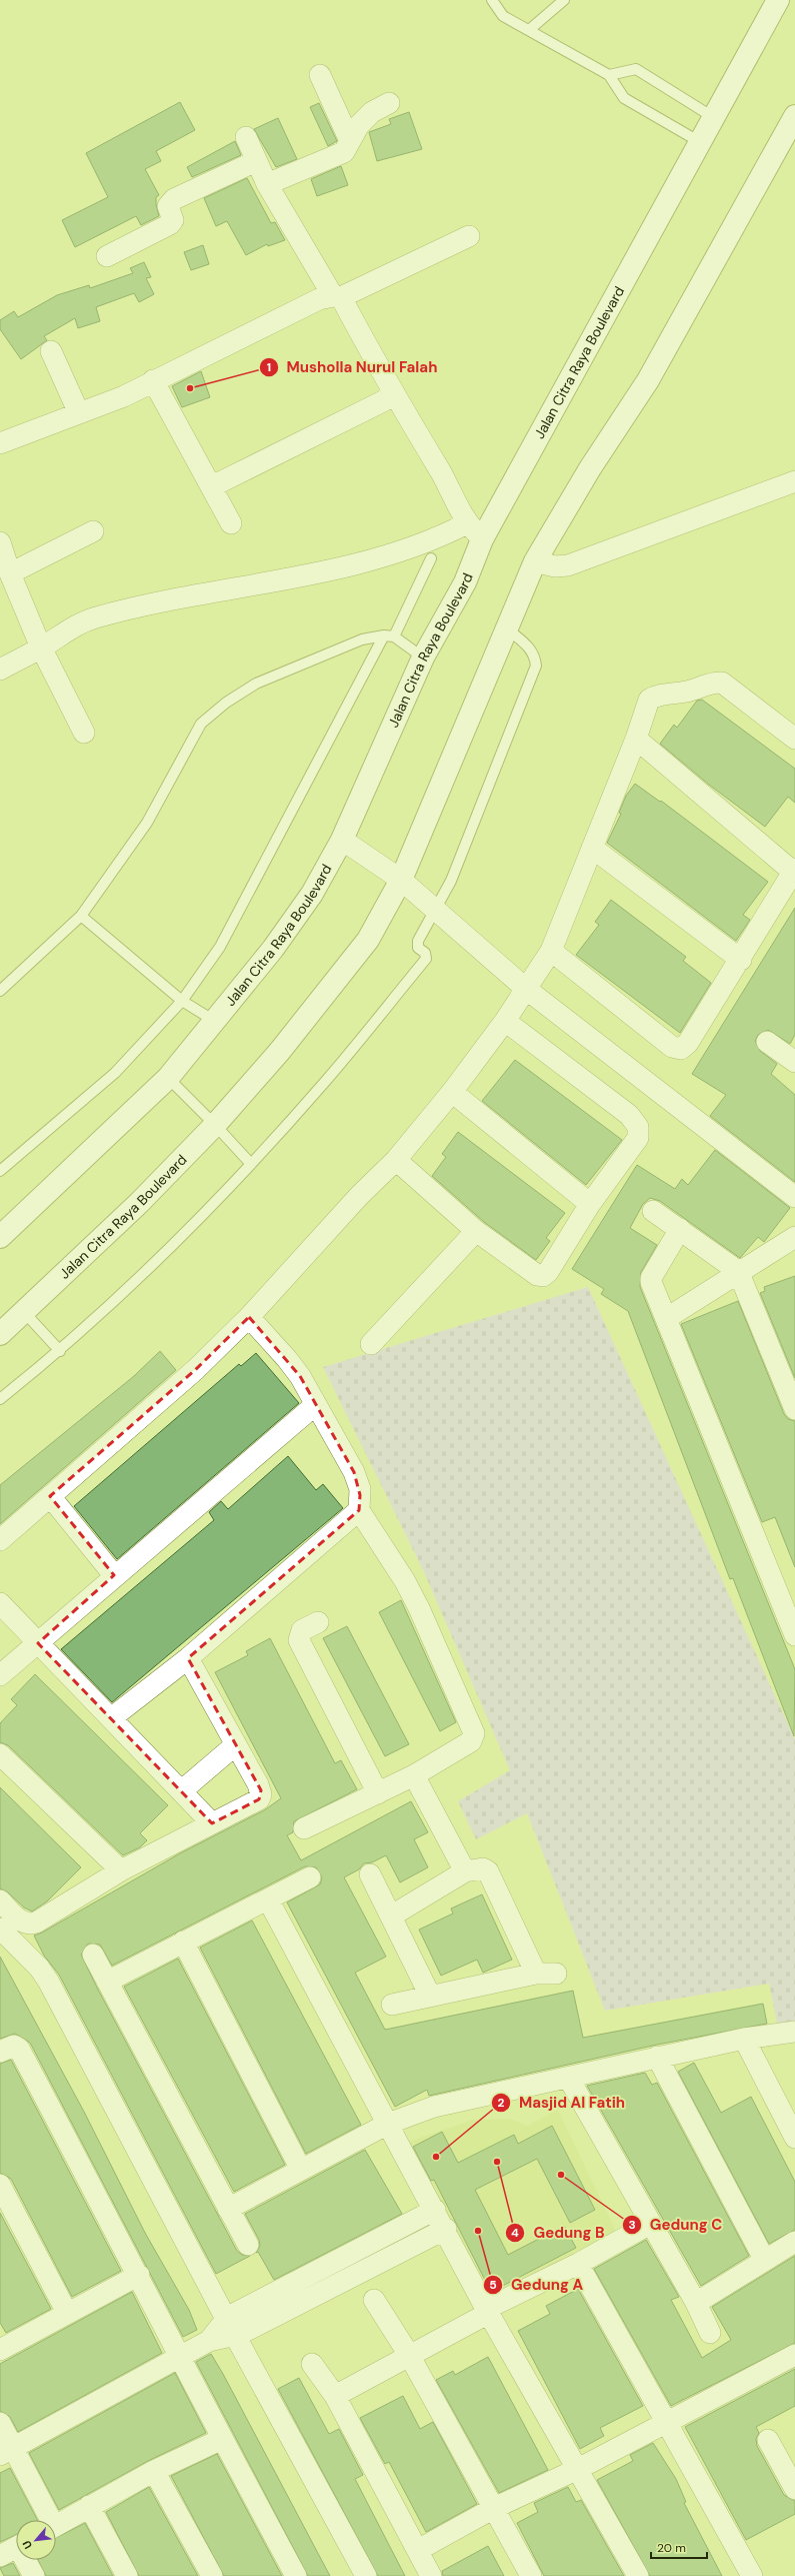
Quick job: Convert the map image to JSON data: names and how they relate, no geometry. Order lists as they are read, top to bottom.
{
  "streets": {
    "main road": ["Jalan Citra Raya Boulevard"]
  },
  "places": [
    "Musholla Nurul Falah",
    "Masjid Al Fatih",
    "Gedung B",
    "Gedung C",
    "Gedung A"
  ],
  "scale_bar": "20 m",
  "north": "bottom left"
}
